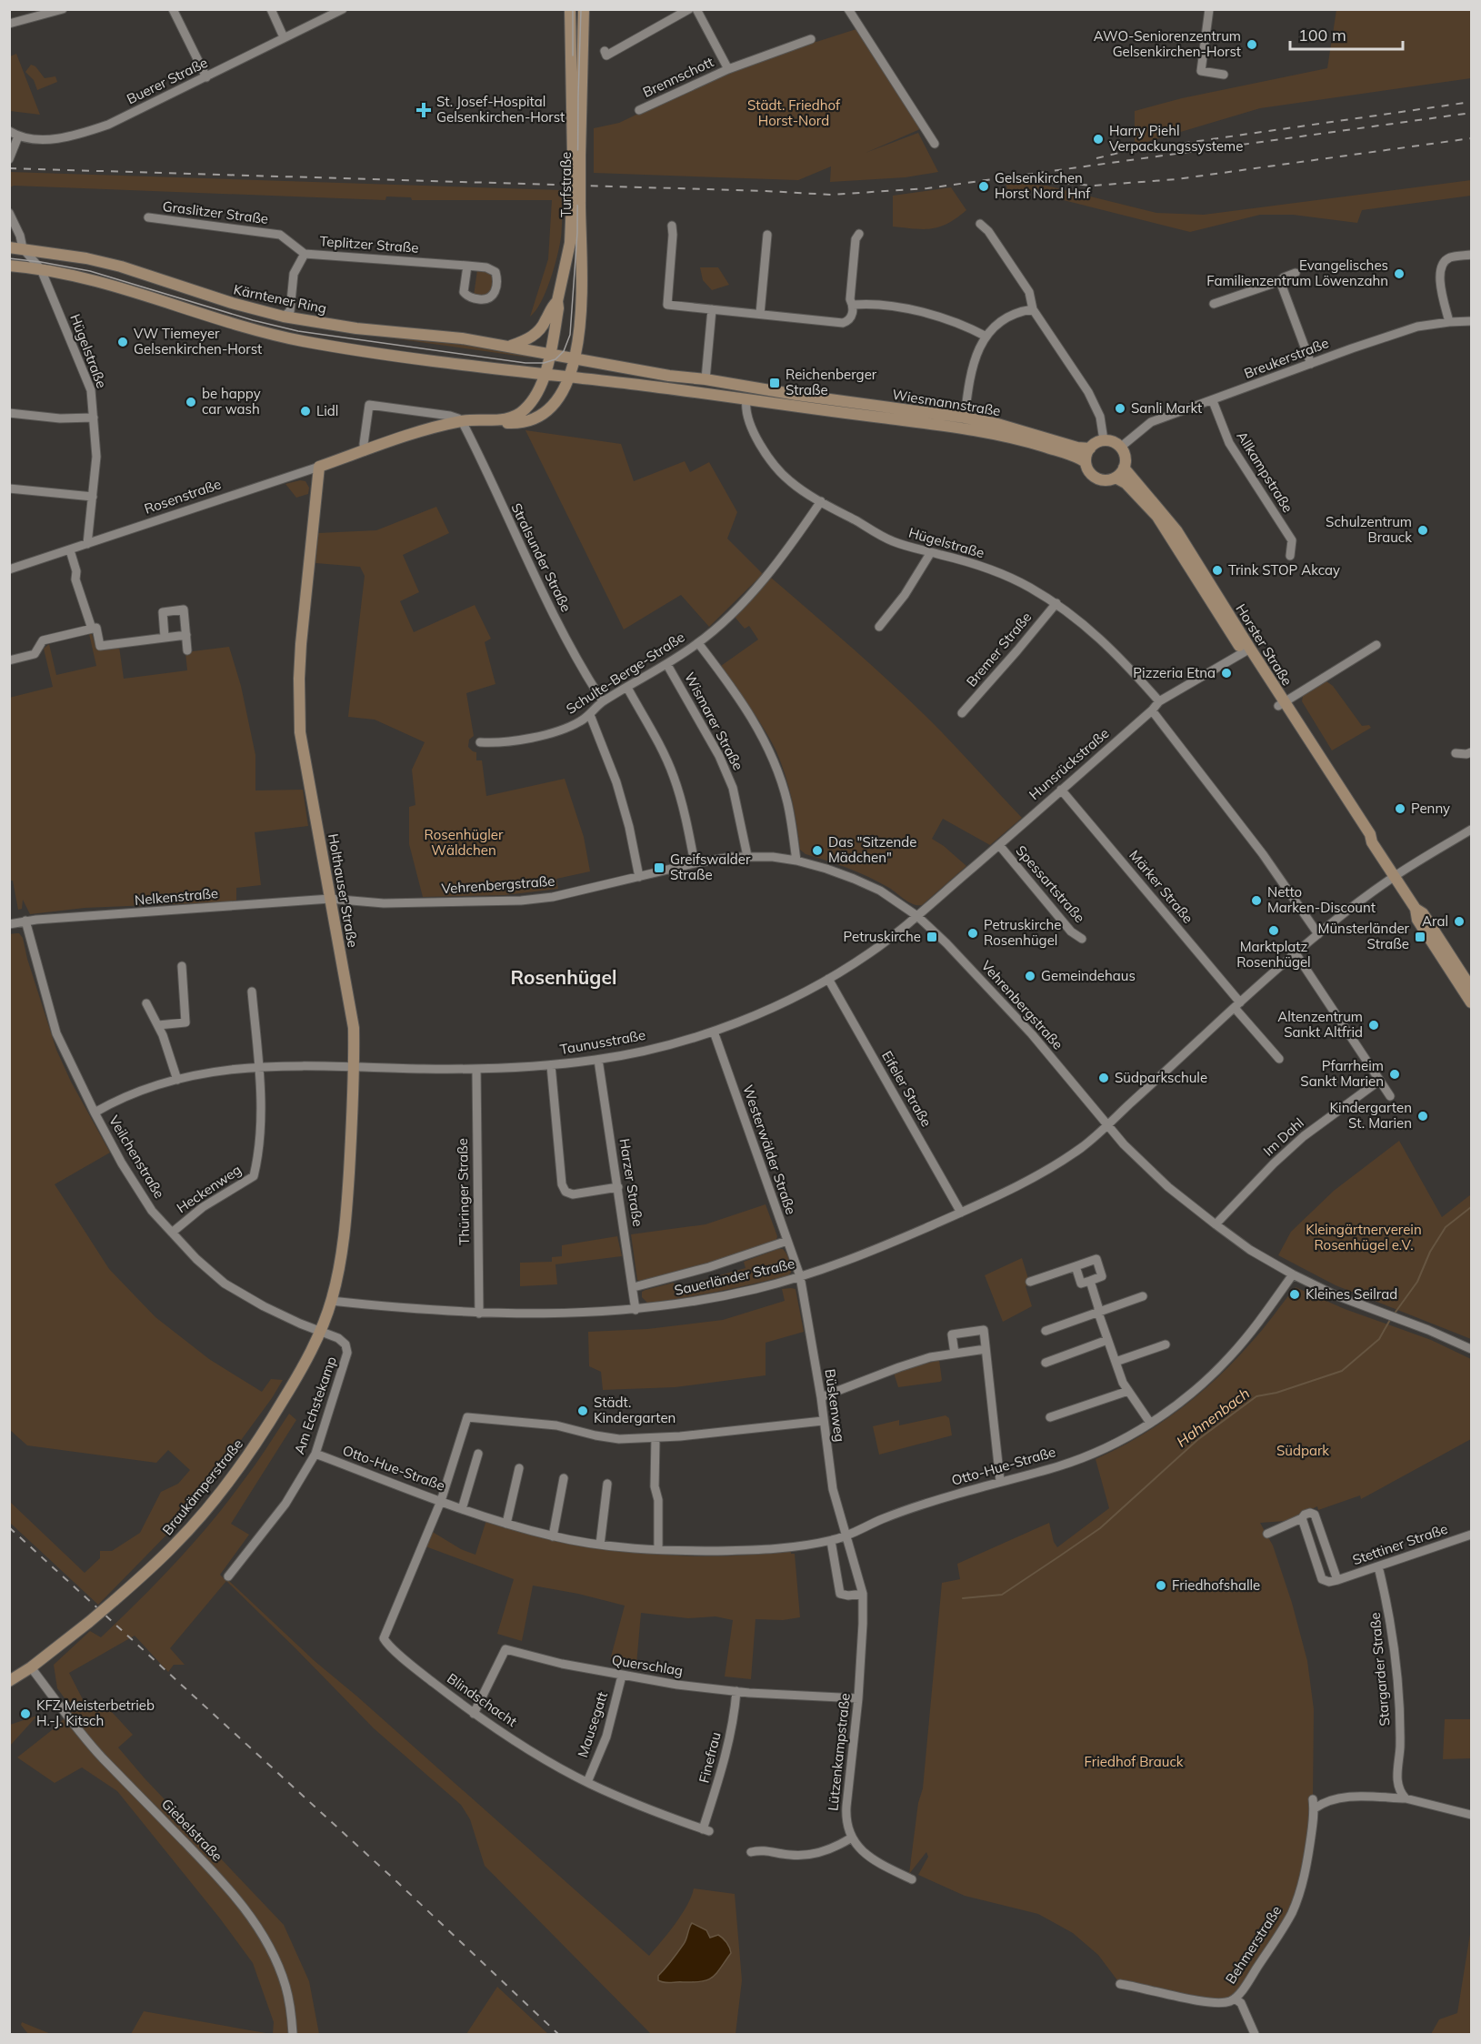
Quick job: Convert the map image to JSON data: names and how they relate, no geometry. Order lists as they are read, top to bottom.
{
  "streets": {
    "main road": [
      "Turfstraße",
      "Kärntener Ring",
      "Wiesmannstraße",
      "Rosenstraße",
      "Horster Straße",
      "Holthauser Straße",
      "Braukämperstraße"
    ],
    "street": [
      "Brennschott",
      "Buerer Straße",
      "Graslitzer Straße",
      "Teplitzer Straße",
      "Hügelstraße",
      "Breukerstraße",
      "Allkampstraße",
      "Stralsunder Straße",
      "Bremer Straße",
      "Schulte-Berge-Straße",
      "Wismarer Straße",
      "Hunsrückstraße",
      "Spessartstraße",
      "Vehrenbergstraße",
      "Märker Straße",
      "Nelkenstraße",
      "Taunusstraße",
      "Eifeler Straße",
      "Im Dahl",
      "Westerwälder Straße",
      "Veilchenstraße",
      "Harzer Straße",
      "Heckenweg",
      "Thüringer Straße",
      "Sauerländer Straße",
      "Am Echstekamp",
      "Büskenweg",
      "Otto-Hue-Straße",
      "Stettiner Straße",
      "Querschlag",
      "Stargarder Straße",
      "Blindschacht",
      "Mausegatt",
      "Lützenkampstraße",
      "Finefrau",
      "Giebelstraße",
      "Behmerstraße"
    ]
  },
  "crossings": [
    ["Turfstraße", "Kärntener Ring"],
    ["Graslitzer Straße", "Teplitzer Straße"],
    ["Teplitzer Straße", "Kärntener Ring"],
    ["Kärntener Ring", "Hügelstraße"],
    ["Kärntener Ring", "Wiesmannstraße"],
    ["Hügelstraße", "Wiesmannstraße"],
    ["Hügelstraße", "Rosenstraße"],
    ["Hügelstraße", "Bremer Straße"],
    ["Hügelstraße", "Schulte-Berge-Straße"],
    ["Hügelstraße", "Hunsrückstraße"],
    ["Breukerstraße", "Wiesmannstraße"],
    ["Breukerstraße", "Allkampstraße"],
    ["Breukerstraße", "Horster Straße"],
    ["Wiesmannstraße", "Horster Straße"],
    ["Rosenstraße", "Stralsunder Straße"],
    ["Rosenstraße", "Holthauser Straße"],
    ["Stralsunder Straße", "Schulte-Berge-Straße"],
    ["Horster Straße", "Hunsrückstraße"],
    ["Schulte-Berge-Straße", "Wismarer Straße"],
    ["Wismarer Straße", "Vehrenbergstraße"],
    ["Hunsrückstraße", "Spessartstraße"],
    ["Hunsrückstraße", "Vehrenbergstraße"],
    ["Hunsrückstraße", "Märker Straße"],
    ["Hunsrückstraße", "Taunusstraße"],
    ["Vehrenbergstraße", "Holthauser Straße"],
    ["Vehrenbergstraße", "Nelkenstraße"],
    ["Vehrenbergstraße", "Taunusstraße"],
    ["Vehrenbergstraße", "Im Dahl"],
    ["Vehrenbergstraße", "Sauerländer Straße"],
    ["Vehrenbergstraße", "Otto-Hue-Straße"],
    ["Holthauser Straße", "Nelkenstraße"],
    ["Holthauser Straße", "Taunusstraße"],
    ["Holthauser Straße", "Sauerländer Straße"],
    ["Holthauser Straße", "Braukämperstraße"],
    ["Nelkenstraße", "Veilchenstraße"],
    ["Taunusstraße", "Eifeler Straße"],
    ["Taunusstraße", "Westerwälder Straße"],
    ["Taunusstraße", "Veilchenstraße"],
    ["Taunusstraße", "Harzer Straße"],
    ["Taunusstraße", "Heckenweg"],
    ["Taunusstraße", "Thüringer Straße"],
    ["Eifeler Straße", "Sauerländer Straße"],
    ["Westerwälder Straße", "Sauerländer Straße"],
    ["Westerwälder Straße", "Büskenweg"],
    ["Veilchenstraße", "Heckenweg"],
    ["Veilchenstraße", "Am Echstekamp"],
    ["Veilchenstraße", "Braukämperstraße"],
    ["Harzer Straße", "Sauerländer Straße"],
    ["Thüringer Straße", "Sauerländer Straße"],
    ["Sauerländer Straße", "Büskenweg"],
    ["Am Echstekamp", "Otto-Hue-Straße"],
    ["Am Echstekamp", "Braukämperstraße"],
    ["Büskenweg", "Otto-Hue-Straße"],
    ["Büskenweg", "Lützenkampstraße"],
    ["Otto-Hue-Straße", "Blindschacht"],
    ["Otto-Hue-Straße", "Lützenkampstraße"],
    ["Braukämperstraße", "Giebelstraße"],
    ["Stettiner Straße", "Stargarder Straße"],
    ["Querschlag", "Blindschacht"],
    ["Querschlag", "Mausegatt"],
    ["Querschlag", "Lützenkampstraße"],
    ["Querschlag", "Finefrau"],
    ["Stargarder Straße", "Behmerstraße"],
    ["Blindschacht", "Mausegatt"],
    ["Blindschacht", "Finefrau"]
  ],
  "districts": ["Rosenhügel"],
  "water": ["Hahnenbach"],
  "parks": [
    "Städt. Friedhof Horst-Nord",
    "Rosenhügler Wäldchen",
    "Kleingärtnerverein Rosenhügel e.V.",
    "Südpark",
    "Friedhof Brauck"
  ],
  "places": {
    "other": [
      "AWO-Seniorenzentrum Gelsenkirchen-Horst",
      "Harry Piehl Verpackungssysteme",
      "Gelsenkirchen Horst Nord Hnf",
      "Evangelisches Familienzentrum Löwenzahn",
      "VW Tiemeyer Gelsenkirchen-Horst",
      "be happy car wash",
      "Sanli Markt",
      "Lidl",
      "Schulzentrum Brauck",
      "Trink STOP Akcay",
      "Pizzeria Etna",
      "Penny",
      "Das \"Sitzende Mädchen\"",
      "Netto Marken-Discount",
      "Aral",
      "Marktplatz Rosenhügel",
      "Petruskirche Rosenhügel",
      "Gemeindehaus",
      "Altenzentrum Sankt Altfrid",
      "Pfarrheim Sankt Marien",
      "Südparkschule",
      "Kindergarten St. Marien",
      "Kleines Seilrad",
      "Städt. Kindergarten",
      "Friedhofshalle",
      "KFZ Meisterbetrieb H.-J. Kitsch"
    ],
    "health": ["St. Josef-Hospital Gelsenkirchen-Horst"],
    "transit": [
      "Reichenberger Straße",
      "Greifswalder Straße",
      "Petruskirche",
      "Münsterländer Straße"
    ]
  },
  "scale_bar": "100 m"
}
